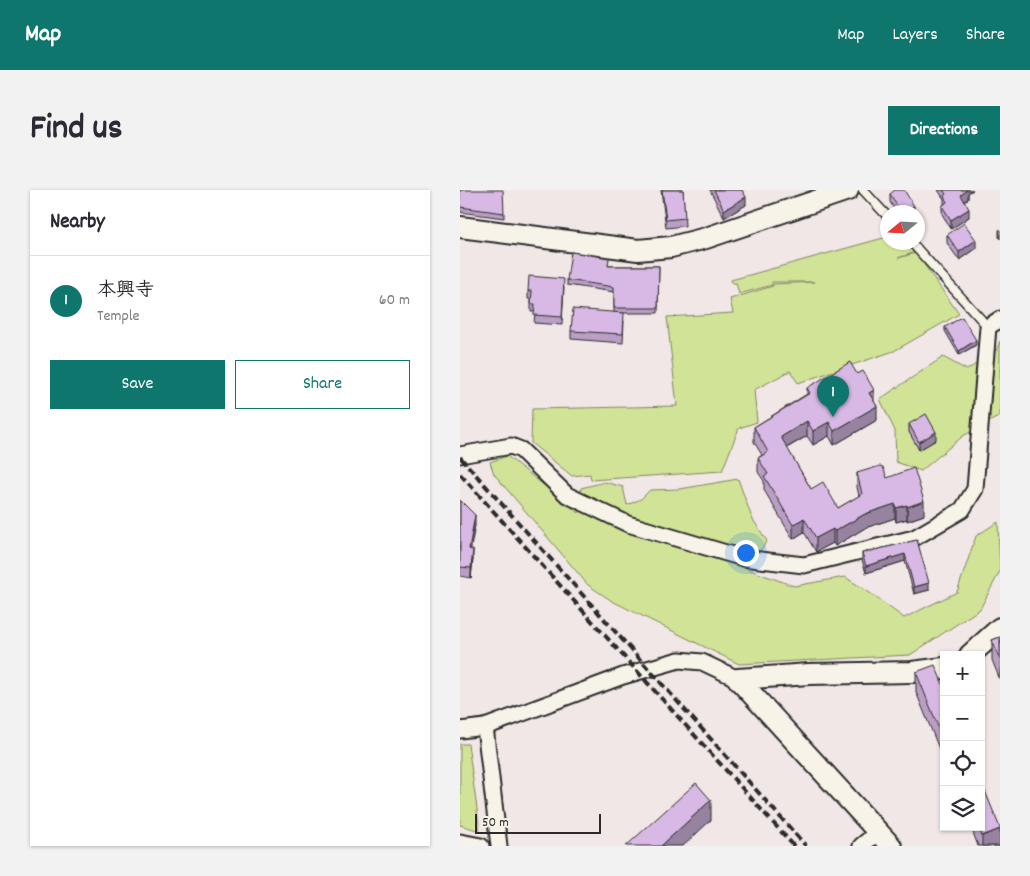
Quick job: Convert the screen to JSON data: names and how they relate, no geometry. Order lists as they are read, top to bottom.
{
  "scale_bar": "50 m",
  "north": "left",
  "page": {
    "header": "Map",
    "nav": ["Map", "Layers", "Share"],
    "title": "Find us",
    "buttons": [
      "Directions",
      ["Save", "Share"]
    ],
    "heading": "Nearby",
    "list": [
      {
        "mark": "1",
        "name": "本興寺",
        "note": "Temple",
        "value": "60 m"
      }
    ],
    "pins": "1",
    "map_buttons": ["+", "−"],
    "scale": "50 m"
  }
}
